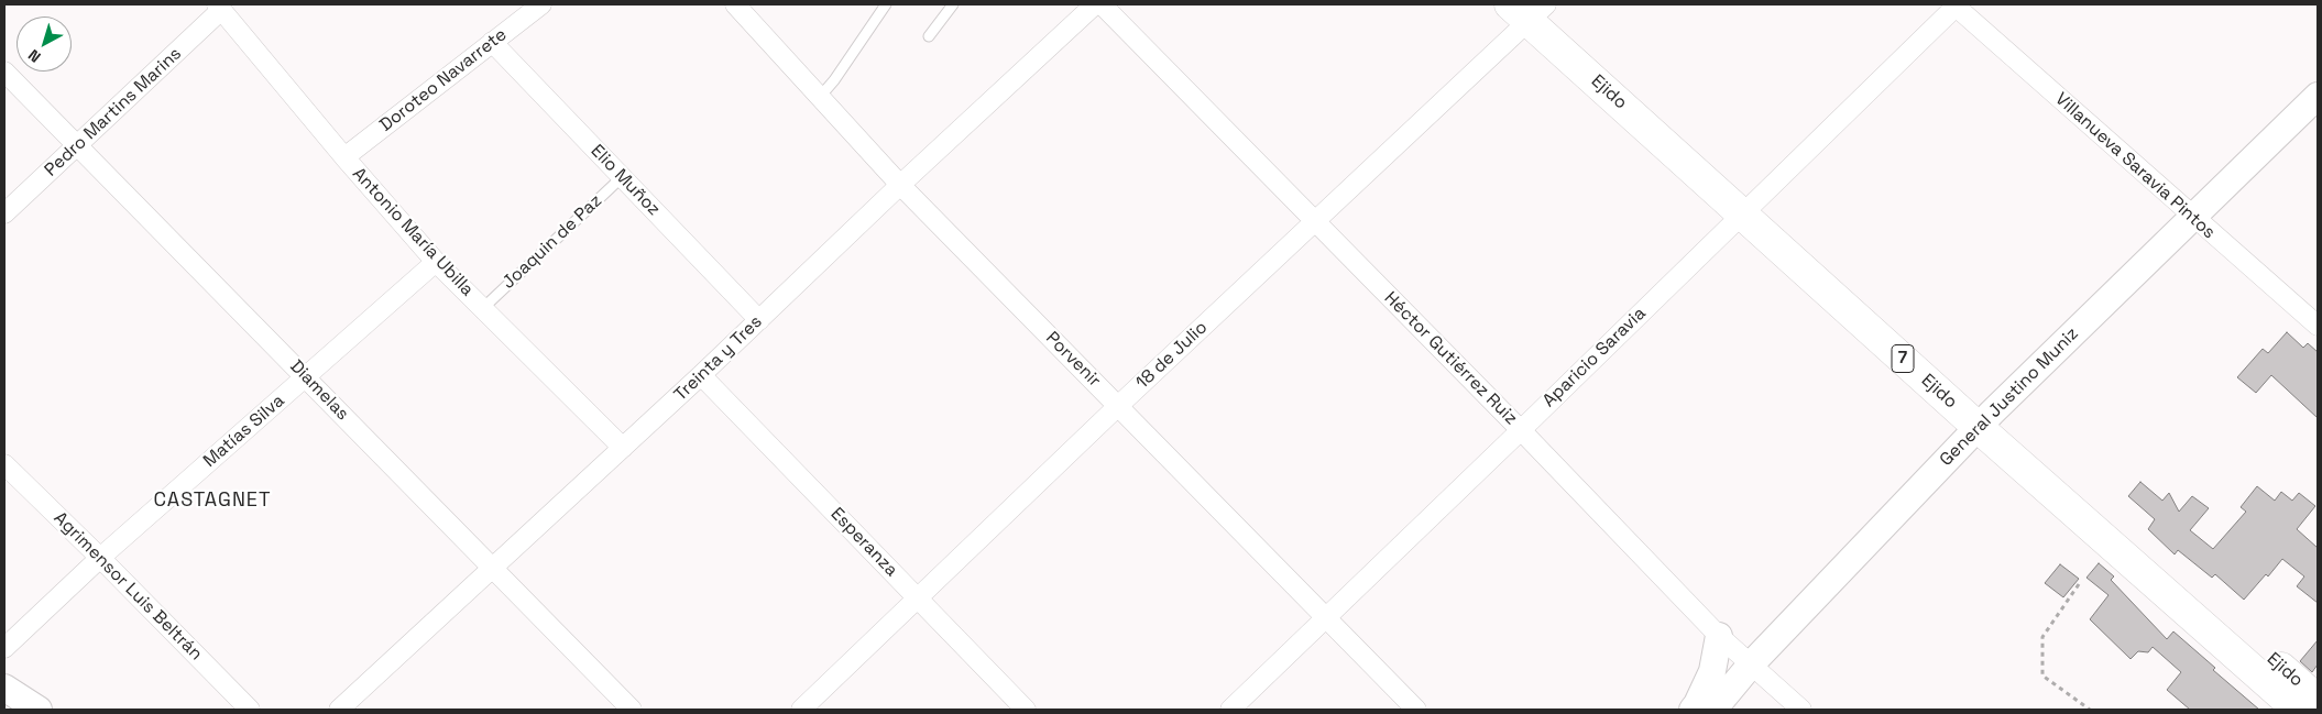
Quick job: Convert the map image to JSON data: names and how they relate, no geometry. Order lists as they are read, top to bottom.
{
  "streets": {
    "main road": ["Ejido", "7"],
    "street": [
      "Doroteo Navarrete",
      "Pedro Martins Marins",
      "Villanueva Saravia Pintos",
      "Elio Muñoz",
      "Antonio María Ubilla",
      "18 de Julio",
      "Aparicio Saravia",
      "Treinta y Tres",
      "Héctor Gutiérrez Ruiz",
      "Porvenir",
      "Diamelas",
      "General Justino Muniz",
      "Matías Silva",
      "Esperanza",
      "Agrimensor Luis Beltrán"
    ],
    "lane": ["Joaquin de Paz"]
  },
  "crossings": [
    ["Doroteo Navarrete", "Elio Muñoz"],
    ["Doroteo Navarrete", "Antonio María Ubilla"],
    ["Ejido", "18 de Julio"],
    ["Ejido", "Aparicio Saravia"],
    ["Ejido", "General Justino Muniz"],
    ["Pedro Martins Marins", "Antonio María Ubilla"],
    ["Pedro Martins Marins", "Diamelas"],
    ["Villanueva Saravia Pintos", "Aparicio Saravia"],
    ["Villanueva Saravia Pintos", "General Justino Muniz"],
    ["Elio Muñoz", "Joaquin de Paz"],
    ["Elio Muñoz", "Treinta y Tres"],
    ["Antonio María Ubilla", "Joaquin de Paz"],
    ["Antonio María Ubilla", "Treinta y Tres"],
    ["Antonio María Ubilla", "Matías Silva"],
    ["18 de Julio", "Héctor Gutiérrez Ruiz"],
    ["18 de Julio", "Porvenir"],
    ["18 de Julio", "Esperanza"],
    ["Aparicio Saravia", "Héctor Gutiérrez Ruiz"],
    ["Aparicio Saravia", "Porvenir"],
    ["Treinta y Tres", "Porvenir"],
    ["Treinta y Tres", "Diamelas"],
    ["Treinta y Tres", "Esperanza"],
    ["Héctor Gutiérrez Ruiz", "General Justino Muniz"],
    ["Diamelas", "Matías Silva"],
    ["Matías Silva", "Agrimensor Luis Beltrán"]
  ],
  "districts": ["CASTAGNET"],
  "north": "bottom left"
}
